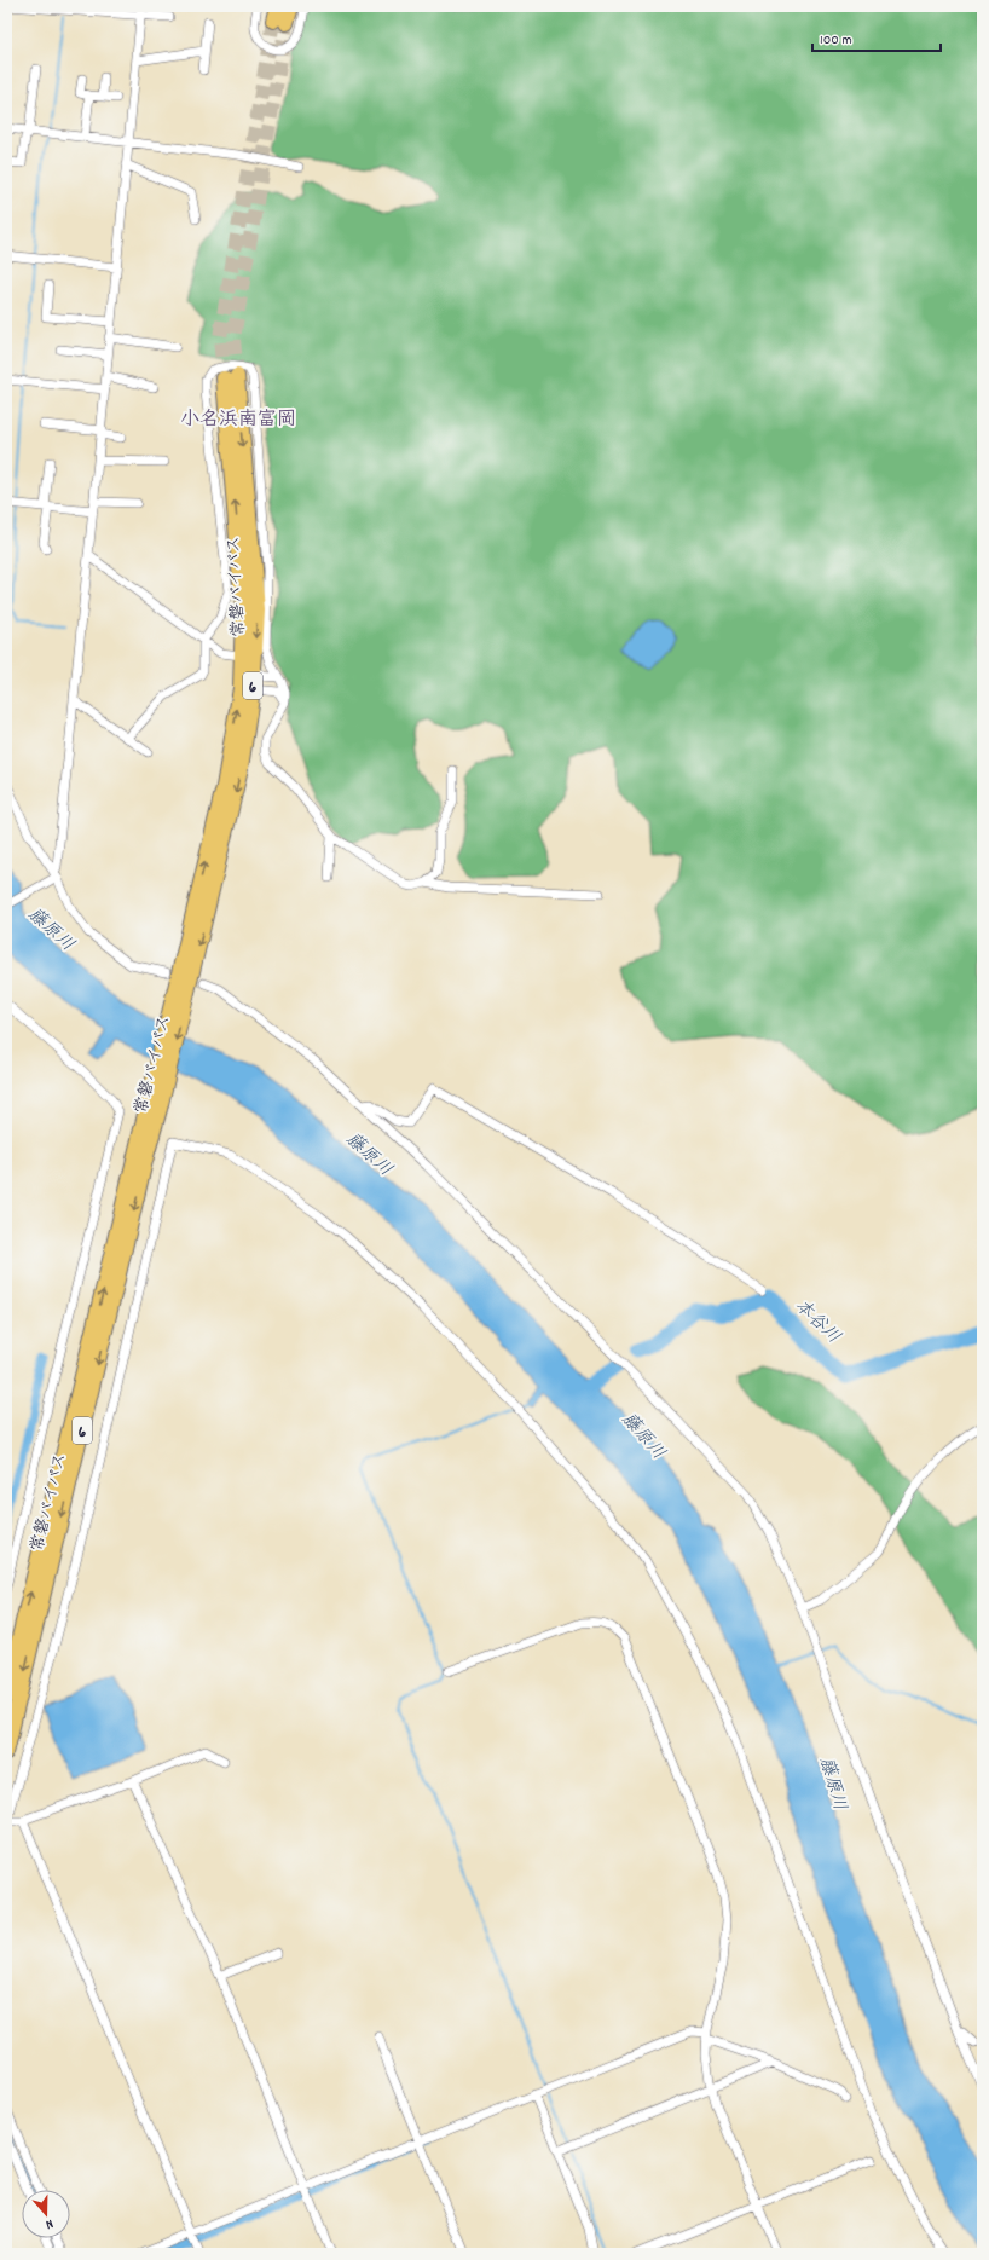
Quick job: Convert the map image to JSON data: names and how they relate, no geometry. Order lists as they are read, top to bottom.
{
  "streets": {
    "highway": ["常磐バイパス", "6"]
  },
  "districts": ["小名浜南富岡"],
  "water": ["藤原川", "本谷川"],
  "scale_bar": "100 m",
  "north": "bottom"
}
